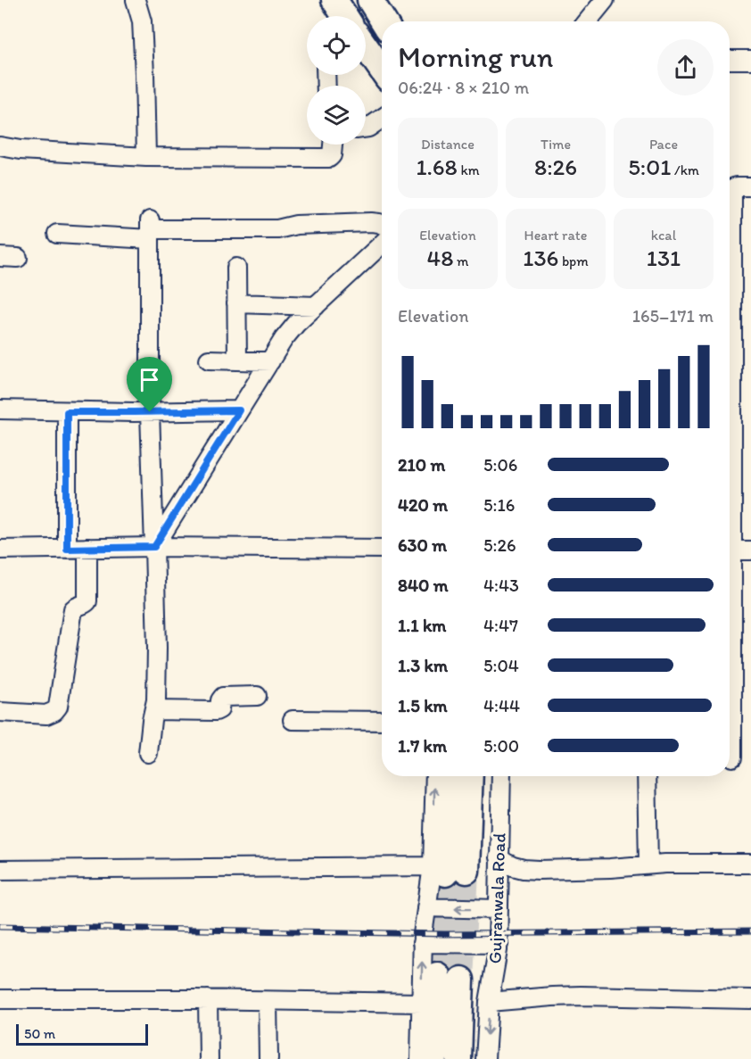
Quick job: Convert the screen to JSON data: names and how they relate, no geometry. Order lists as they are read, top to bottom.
{
  "streets": {
    "highway": ["Gujranwala Road"]
  },
  "scale_bar": "50 m",
  "page": {
    "heading": ["Morning run", "06:24 · 8 × 210 m"],
    "stats": [
      ["Distance", "1.68 km"],
      ["Time", "8:26"],
      ["Pace", "5:01 /km"],
      ["Elevation", "48 m"],
      ["Heart rate", "136 bpm"],
      ["kcal", "131"]
    ],
    "chart": ["Elevation", "165–171 m"],
    "list": [
      {
        "name": "210 m",
        "note": "5:06"
      },
      {
        "name": "420 m",
        "note": "5:16"
      },
      {
        "name": "630 m",
        "note": "5:26"
      },
      {
        "name": "840 m",
        "note": "4:43"
      },
      {
        "name": "1.1 km",
        "note": "4:47"
      },
      {
        "name": "1.3 km",
        "note": "5:04"
      },
      {
        "name": "1.5 km",
        "note": "4:44"
      },
      {
        "name": "1.7 km",
        "note": "5:00"
      }
    ],
    "scale": "50 m"
  }
}
